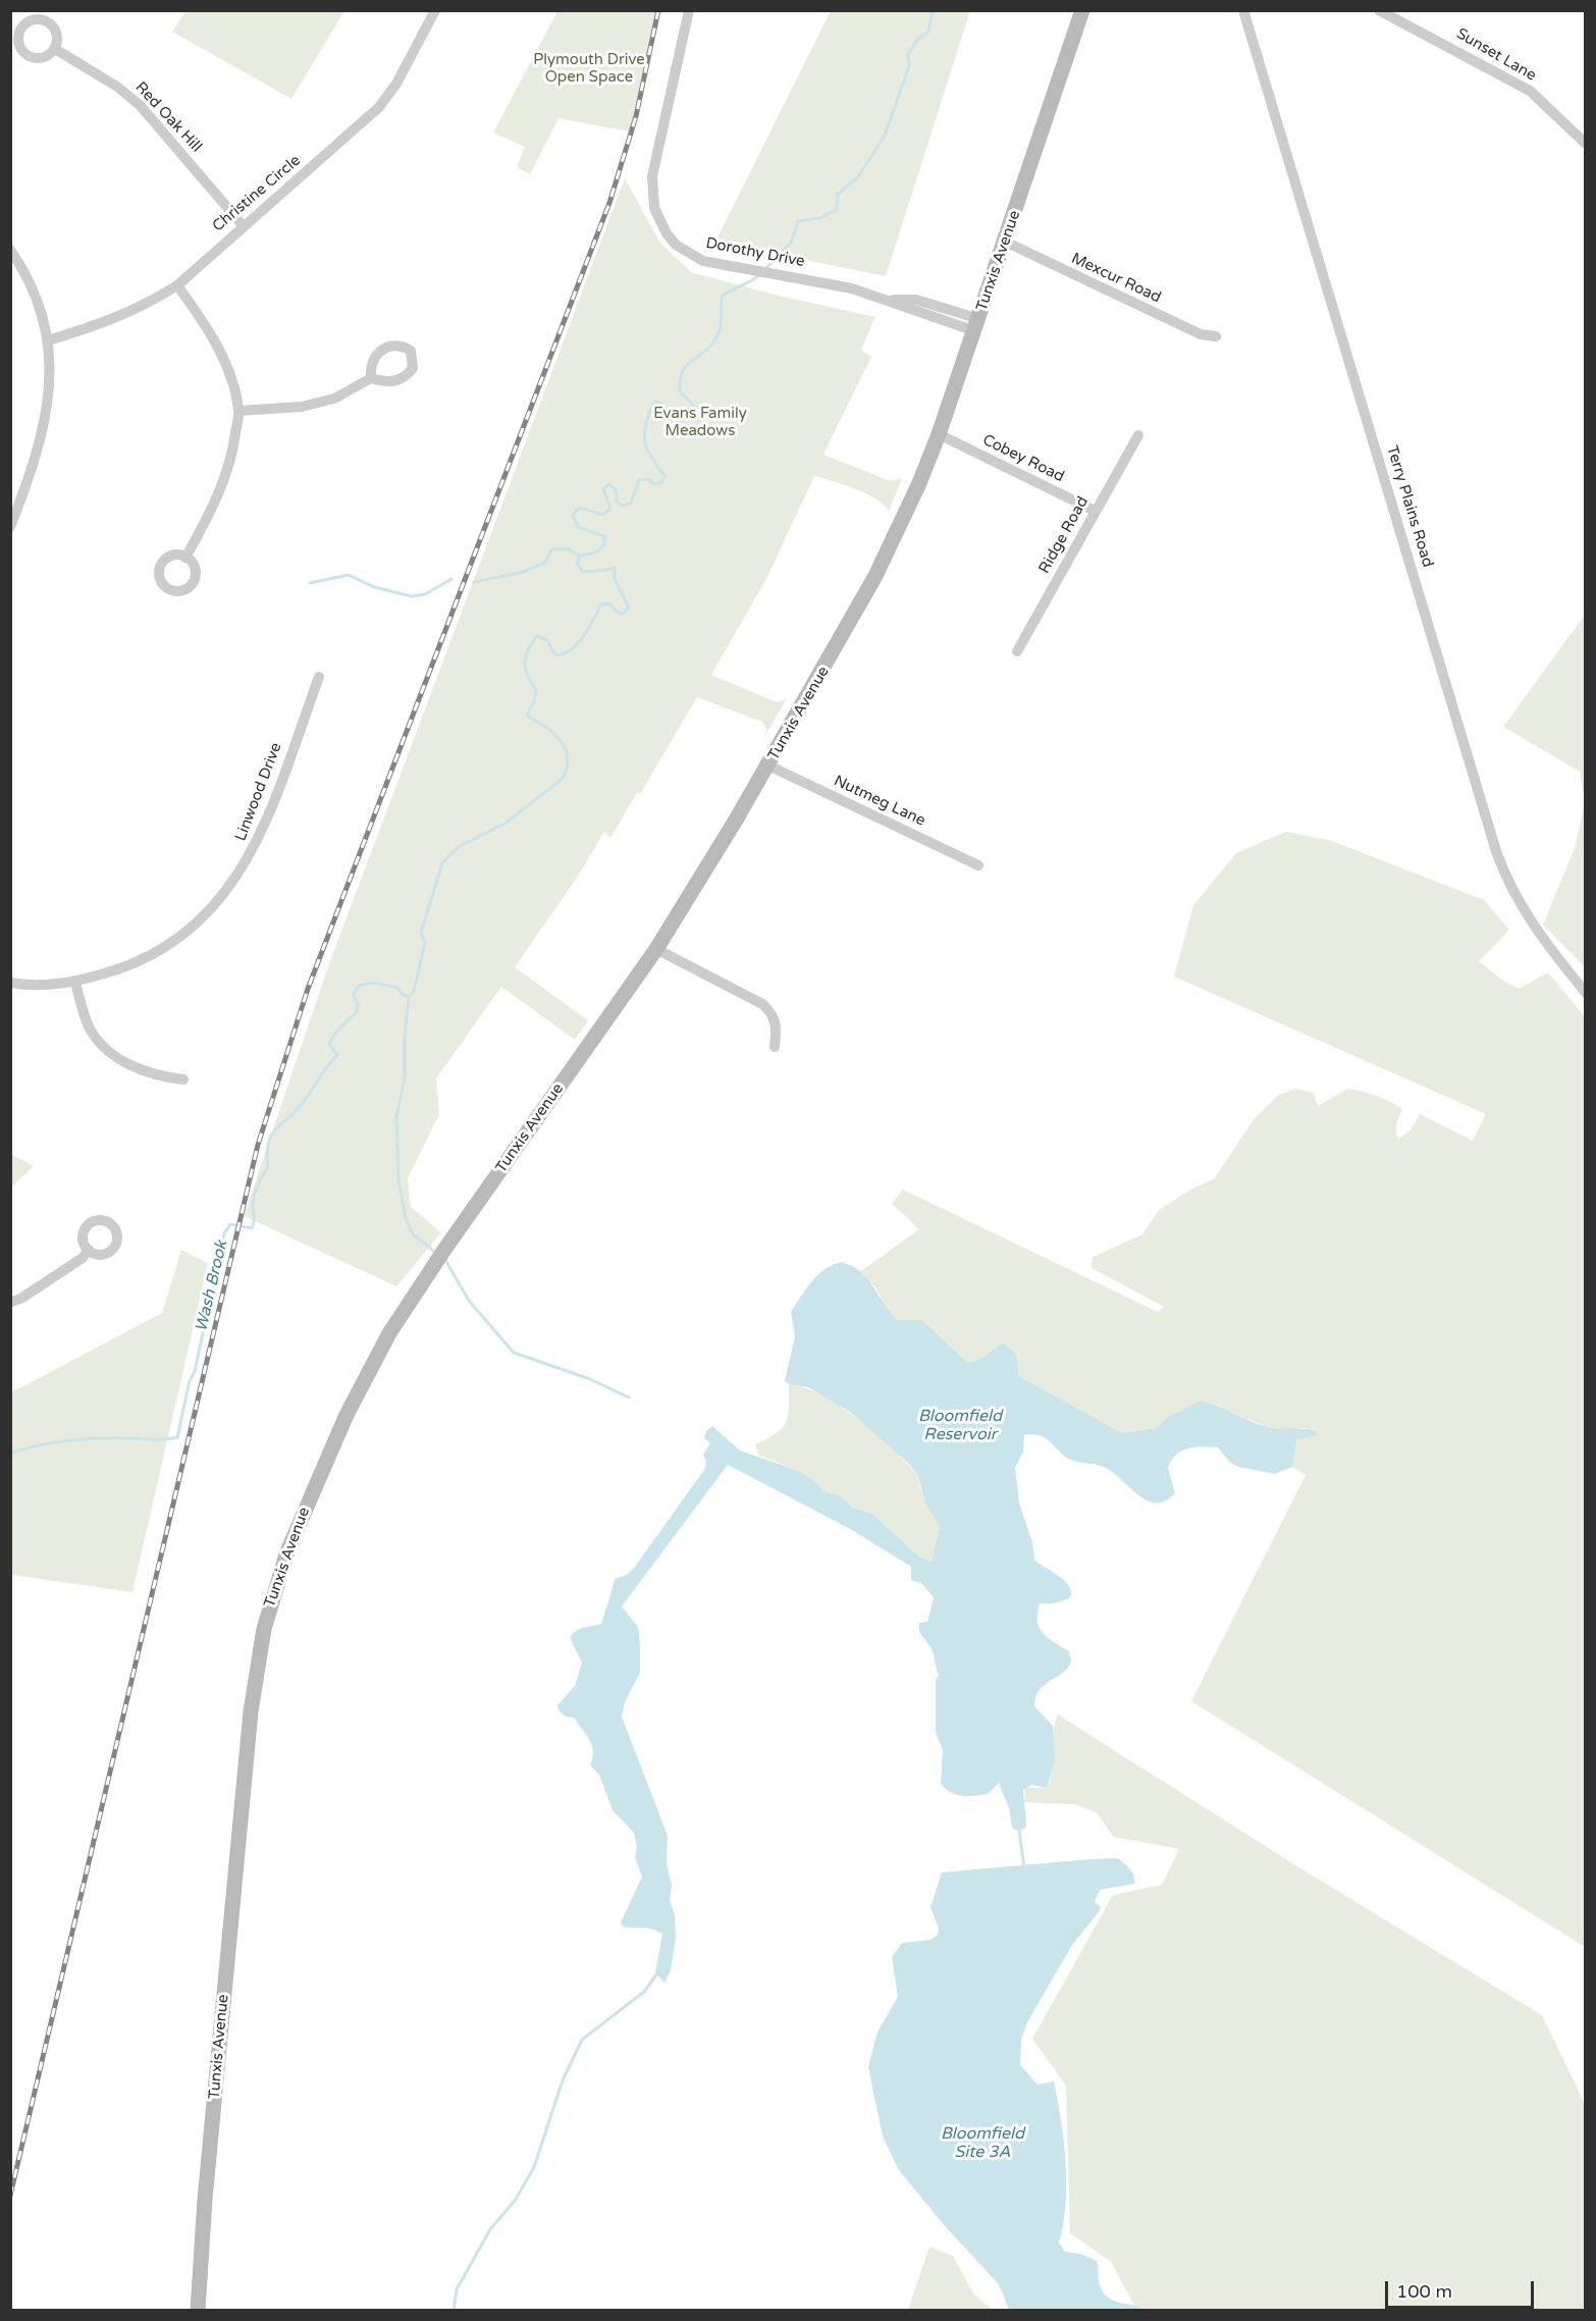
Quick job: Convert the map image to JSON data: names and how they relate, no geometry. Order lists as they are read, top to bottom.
{
  "streets": {
    "main road": ["Tunxis Avenue"],
    "street": [
      "Sunset Lane",
      "Red Oak Hill",
      "Christine Circle",
      "Dorothy Drive",
      "Mexcur Road",
      "Cobey Road",
      "Terry Plains Road",
      "Ridge Road",
      "Linwood Drive",
      "Nutmeg Lane"
    ]
  },
  "crossings": [
    ["Red Oak Hill", "Christine Circle"],
    ["Dorothy Drive", "Tunxis Avenue"],
    ["Tunxis Avenue", "Mexcur Road"],
    ["Tunxis Avenue", "Cobey Road"],
    ["Tunxis Avenue", "Nutmeg Lane"],
    ["Cobey Road", "Ridge Road"]
  ],
  "water": ["Wash Brook", "Bloomfield Reservoir", "Bloomfield Site 3A"],
  "parks": ["Plymouth Drive Open Space", "Evans Family Meadows"],
  "scale_bar": "100 m"
}
